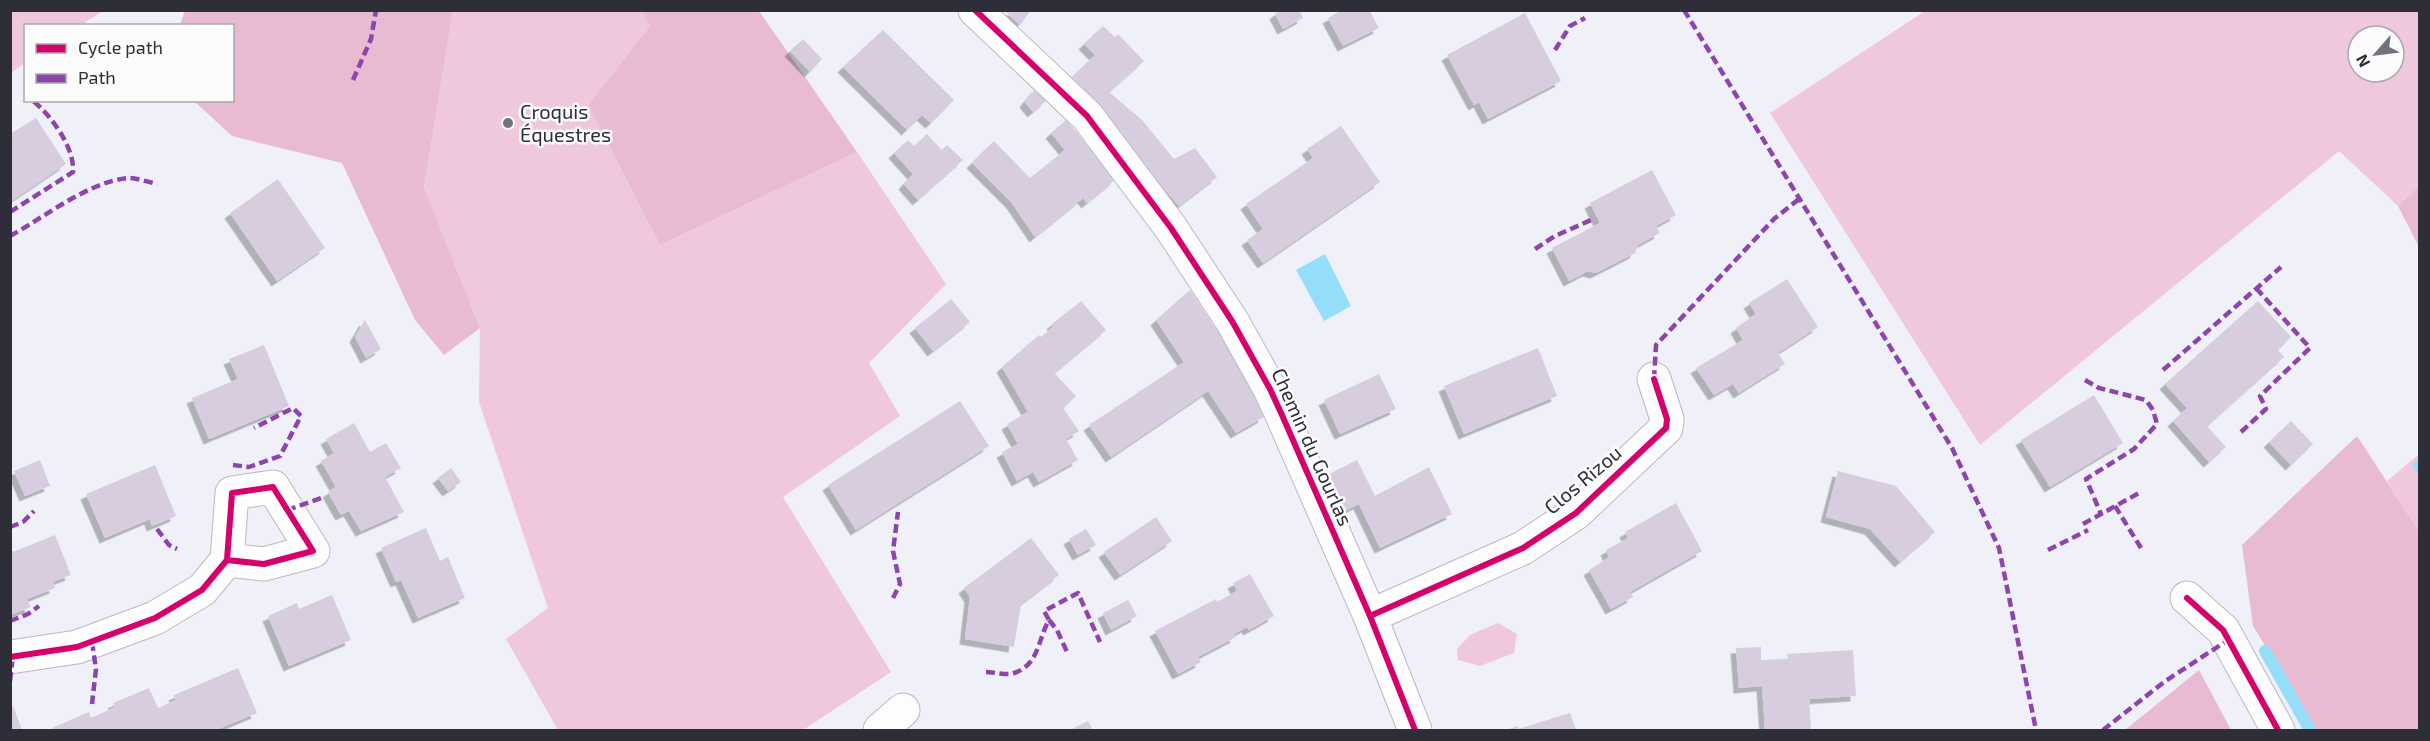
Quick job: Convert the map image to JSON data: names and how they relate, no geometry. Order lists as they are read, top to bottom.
{
  "streets": {
    "street": ["Chemin du Gourlas", "Clos Rizou"]
  },
  "crossings": [
    ["Chemin du Gourlas", "Clos Rizou"]
  ],
  "places": ["Croquis Équestres"],
  "legend": ["Cycle path", "Path"],
  "north": "bottom left"
}
